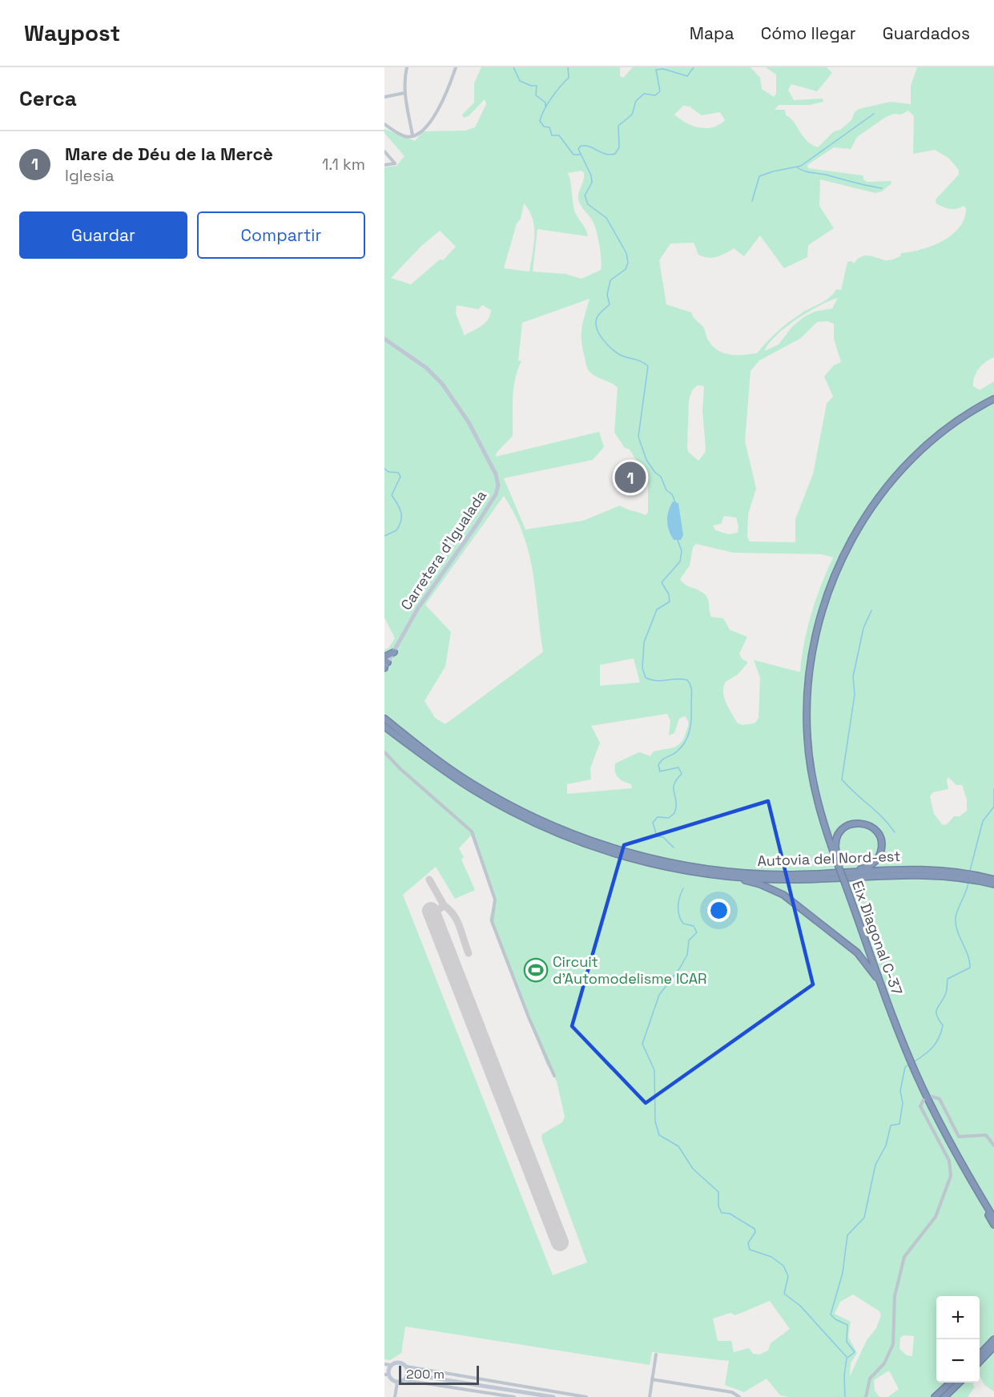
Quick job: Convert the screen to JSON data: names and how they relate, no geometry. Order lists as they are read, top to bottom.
{
  "streets": {
    "highway": ["Autovia del Nord-est", "Eix Diagonal C-37"],
    "street": ["Carretera d'Igualada"]
  },
  "places": {
    "sports": ["Circuit d'Automodelisme ICAR"]
  },
  "scale_bar": "200 m",
  "page": {
    "header": "Waypost",
    "nav": ["Mapa", "Cómo llegar", "Guardados"],
    "heading": "Cerca",
    "list": [
      {
        "mark": "1",
        "name": "Mare de Déu de la Mercè",
        "note": "Iglesia",
        "value": "1.1 km"
      }
    ],
    "buttons": ["Guardar", "Compartir"],
    "pins": "1",
    "map_buttons": ["+", "−"],
    "scale": "200 m"
  }
}
